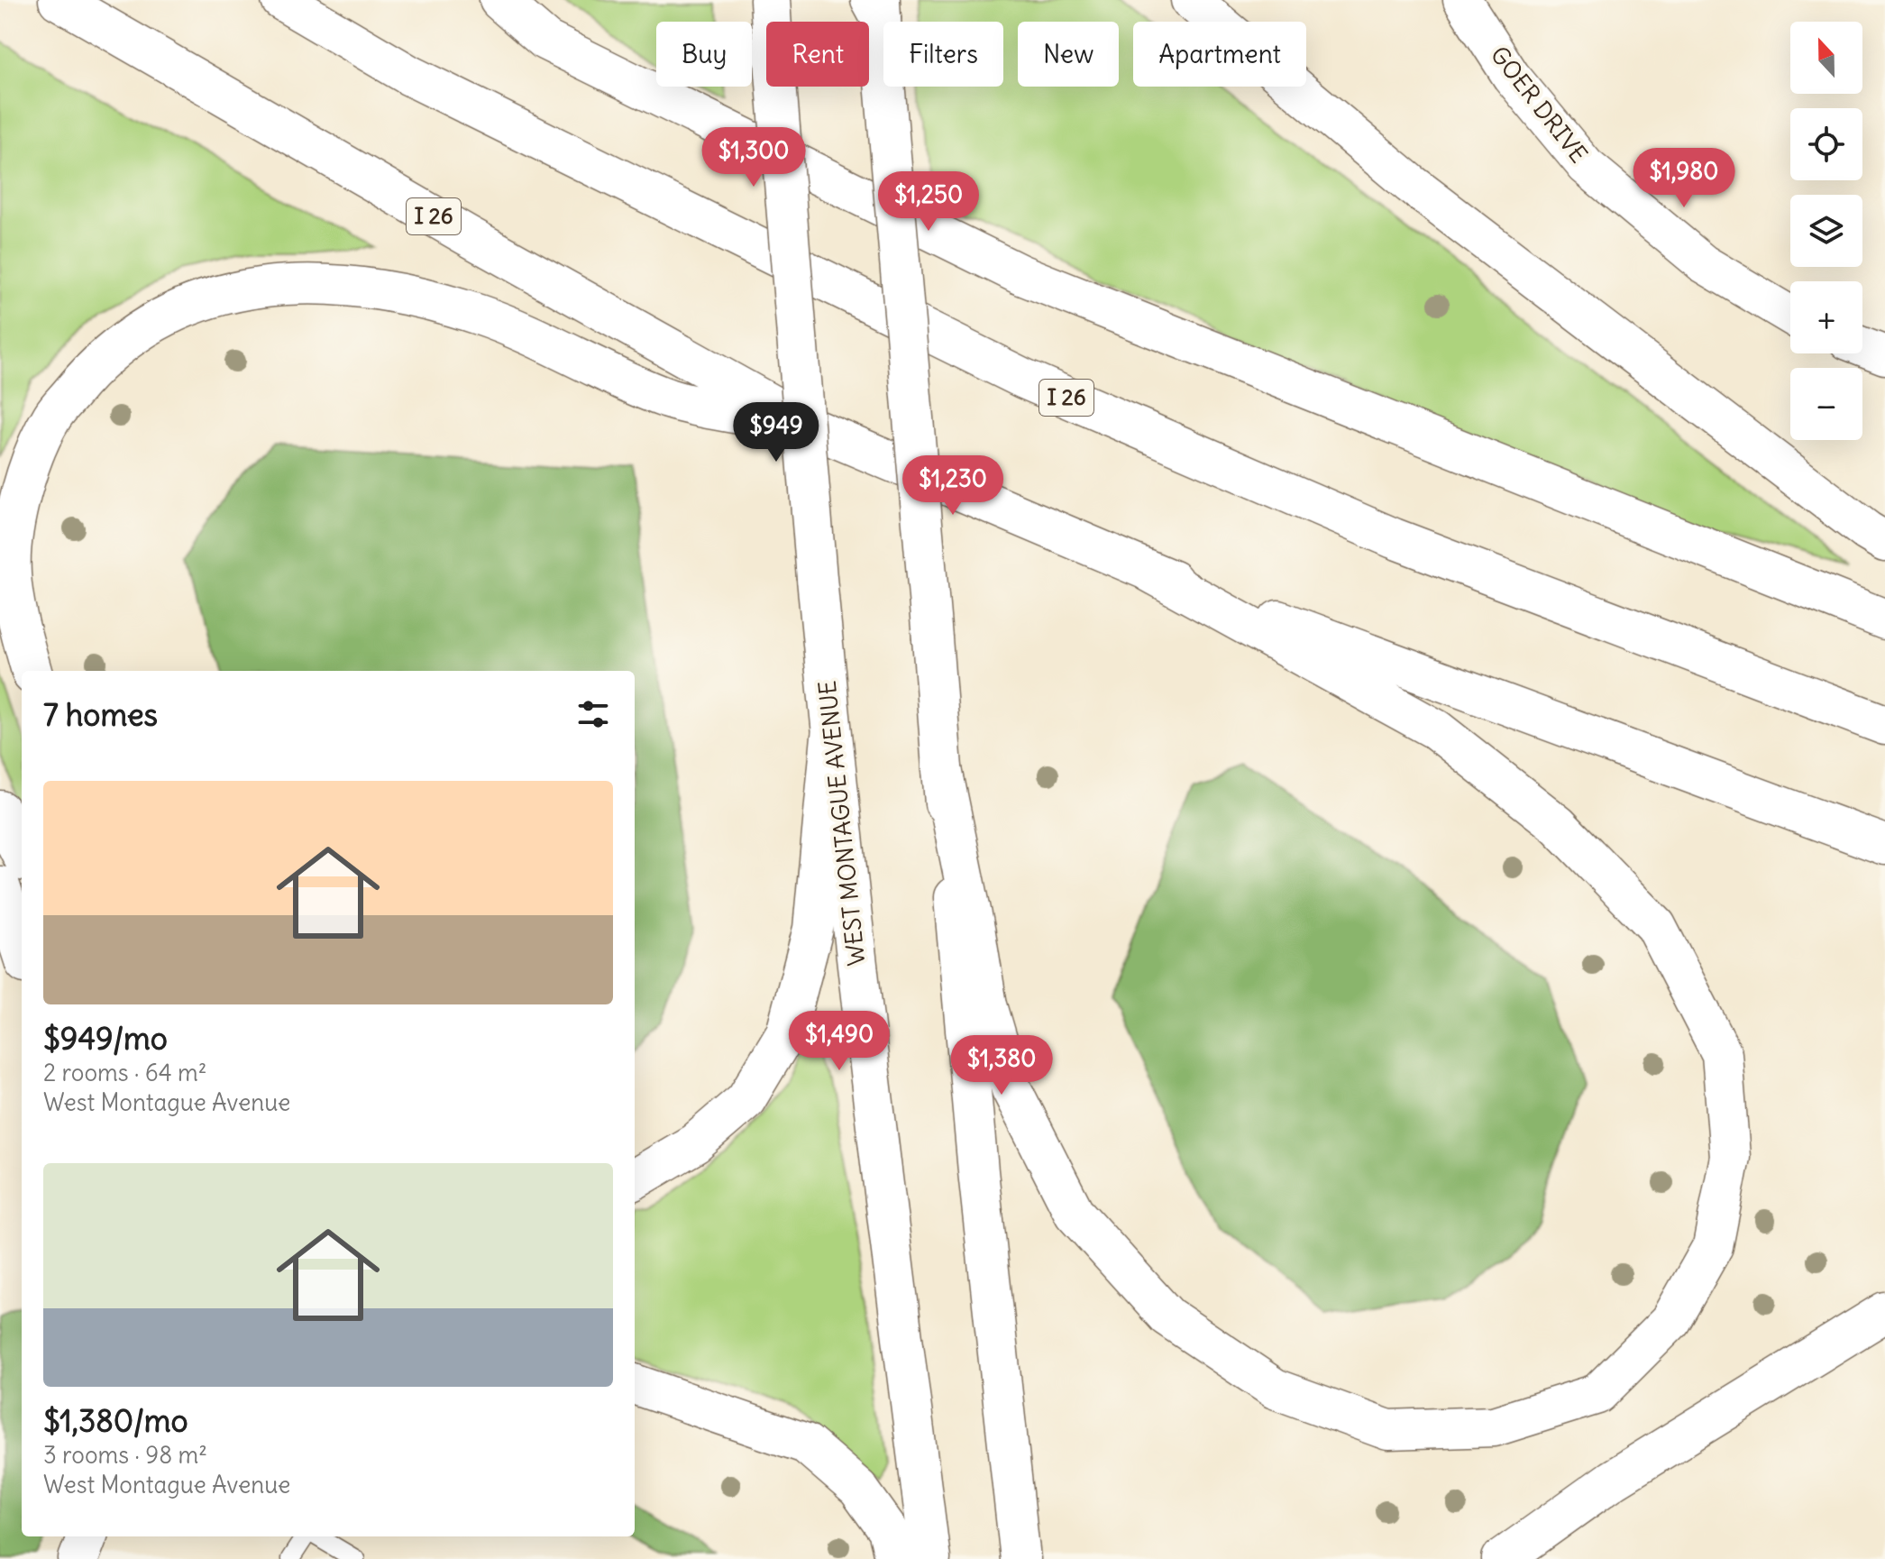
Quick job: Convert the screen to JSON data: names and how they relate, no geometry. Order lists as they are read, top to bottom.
{
  "streets": {
    "main road": ["I 26", "WEST MONTAGUE AVENUE"],
    "street": ["GOER DRIVE"]
  },
  "north": "top",
  "page": {
    "map_buttons": ["+", "−"],
    "chip": [
      "Buy",
      "Rent",
      "Filters",
      "New",
      "Apartment"
    ],
    "price": [
      "$1,300",
      "$1,980",
      "$1,250",
      "$949",
      "$1,230",
      "$1,490",
      "$1,380"
    ],
    "heading": "7 homes",
    "list": [
      {
        "name": "$949/mo",
        "note": "2 rooms · 64 m² · West Montague Avenue"
      },
      {
        "name": "$1,380/mo",
        "note": "3 rooms · 98 m² · West Montague Avenue"
      }
    ]
  }
}
